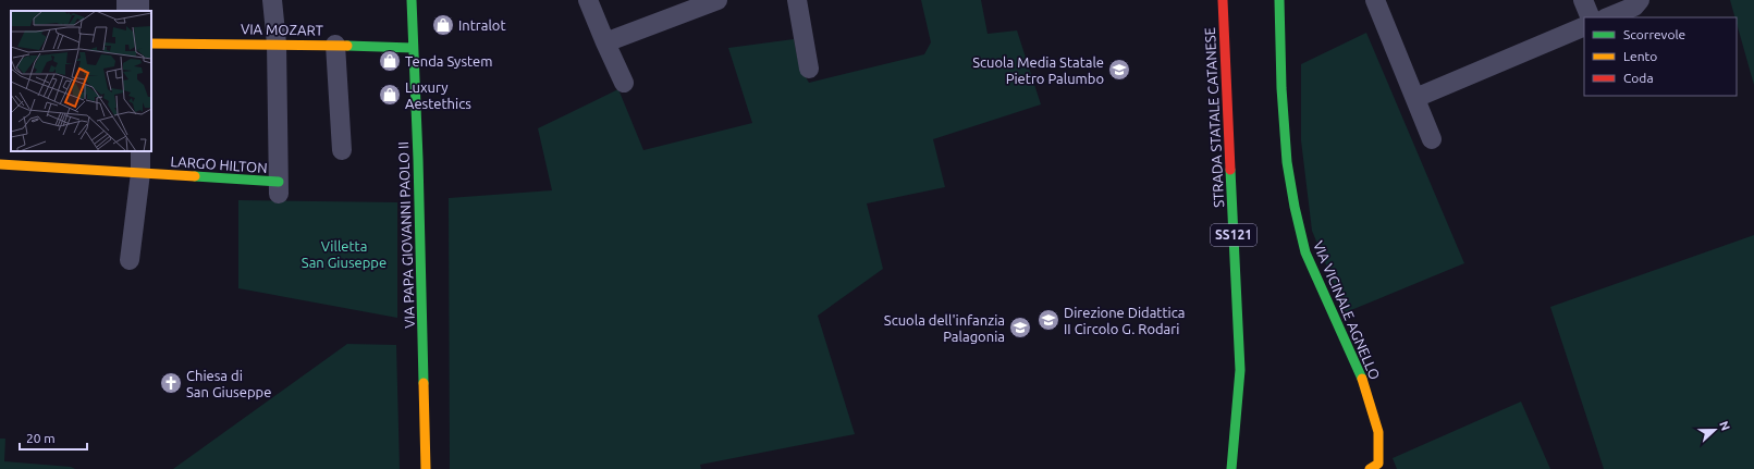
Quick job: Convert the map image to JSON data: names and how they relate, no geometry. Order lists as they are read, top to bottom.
{
  "streets": {
    "street": [
      "VIA MOZART",
      "STRADA STATALE CATANESE",
      "LARGO HILTON",
      "VIA PAPA GIOVANNI PAOLO II",
      "SS121",
      "VIA VICINALE AGNELLO"
    ]
  },
  "crossings": [
    ["VIA MOZART", "VIA PAPA GIOVANNI PAOLO II"]
  ],
  "parks": ["Villetta San Giuseppe"],
  "places": {
    "shop": ["Intralot", "Tenda System", "Luxury Aestethics"],
    "school or university": ["Scuola Media Statale Pietro Palumbo", "Direzione Didattica II Circolo G. Rodari", "Scuola dell'infanzia Palagonia"],
    "church": ["Chiesa di San Giuseppe"]
  },
  "legend": ["Scorrevole", "Lento", "Coda"],
  "scale_bar": "20 m",
  "north": "right"
}
